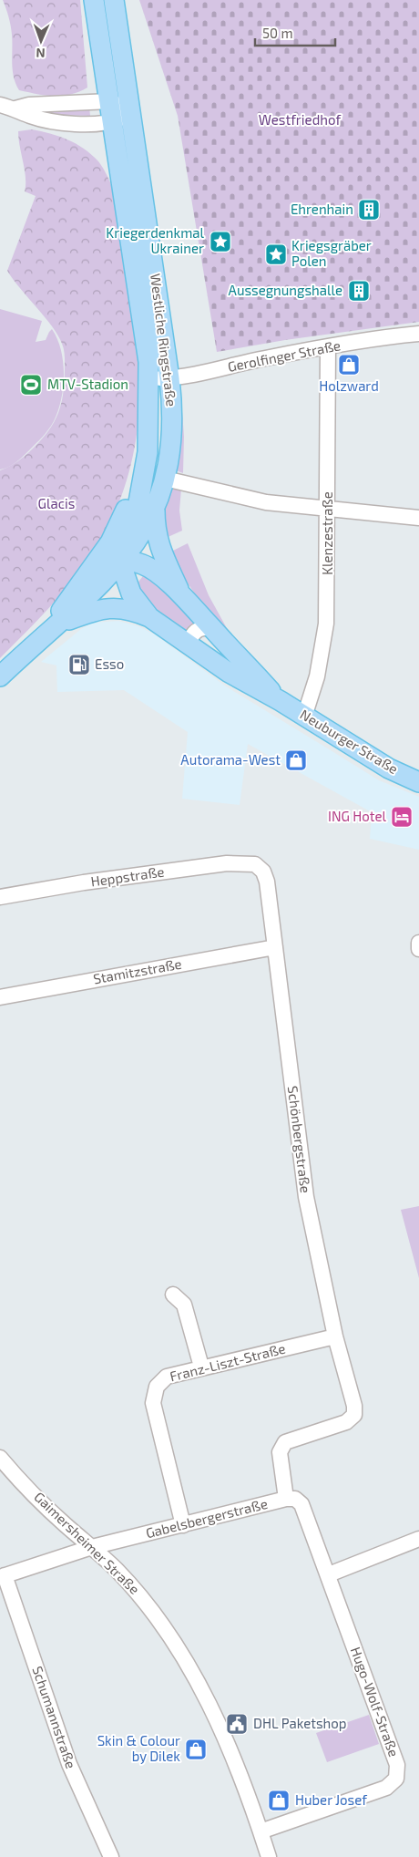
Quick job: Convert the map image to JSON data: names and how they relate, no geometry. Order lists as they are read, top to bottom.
{
  "streets": {
    "main road": ["Westliche Ringstraße", "Neuburger Straße"],
    "street": [
      "Gerolfinger Straße",
      "Klenzestraße",
      "Heppstraße",
      "Stamitzstraße",
      "Schönbergstraße",
      "Franz-Liszt-Straße",
      "Gabelsbergerstraße",
      "Gaimersheimer Straße",
      "Hugo-Wolf-Straße",
      "Schumannstraße"
    ]
  },
  "crossings": [
    ["Westliche Ringstraße", "Gerolfinger Straße"],
    ["Westliche Ringstraße", "Neuburger Straße"],
    ["Gerolfinger Straße", "Klenzestraße"],
    ["Klenzestraße", "Neuburger Straße"],
    ["Heppstraße", "Schönbergstraße"],
    ["Stamitzstraße", "Schönbergstraße"],
    ["Schönbergstraße", "Franz-Liszt-Straße"],
    ["Schönbergstraße", "Gabelsbergerstraße"],
    ["Franz-Liszt-Straße", "Gabelsbergerstraße"],
    ["Gabelsbergerstraße", "Gaimersheimer Straße"],
    ["Gabelsbergerstraße", "Hugo-Wolf-Straße"],
    ["Gabelsbergerstraße", "Schumannstraße"],
    ["Gaimersheimer Straße", "Hugo-Wolf-Straße"]
  ],
  "parks": ["Westfriedhof", "Glacis"],
  "places": {
    "building": ["Ehrenhain", "Aussegnungshalle"],
    "place": ["Kriegerdenkmal Ukrainer", "Kriegsgräber Polen"],
    "shop": [
      "Holzward",
      "Autorama-West",
      "Skin & Colour by Dilek",
      "Huber Josef"
    ],
    "sports": ["MTV-Stadion"],
    "fuel station": ["Esso"],
    "hotel": ["ING Hotel"],
    "public building": ["DHL Paketshop"]
  },
  "scale_bar": "50 m",
  "north": "bottom"
}
